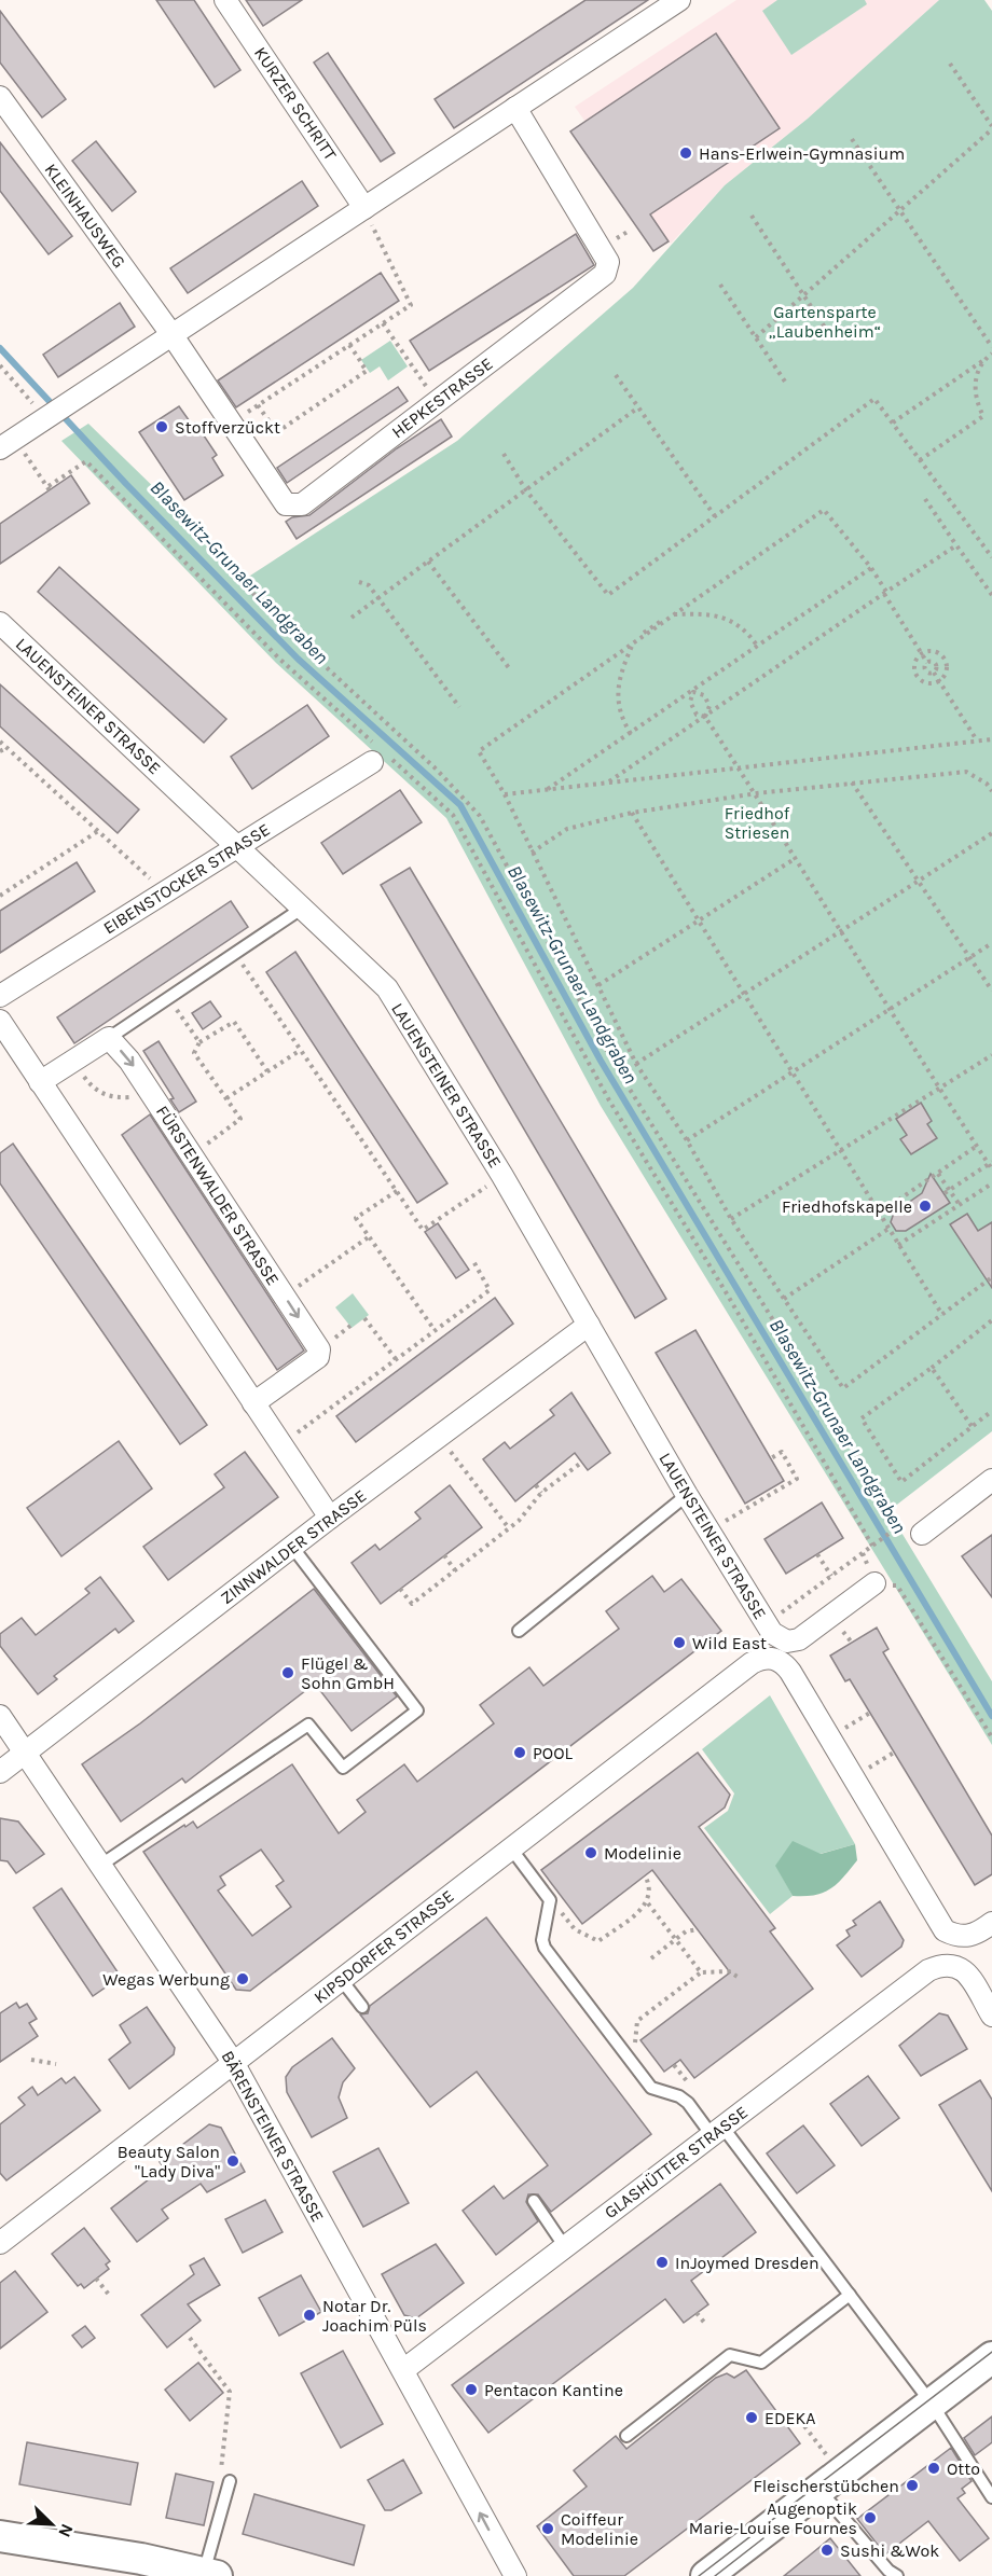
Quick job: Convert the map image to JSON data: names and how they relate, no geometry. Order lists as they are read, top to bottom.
{
  "streets": {
    "street": [
      "KURZER SCHRITT",
      "KLEINHAUSWEG",
      "HEPKESTRASSE",
      "LAUENSTEINER STRASSE",
      "EIBENSTOCKER STRASSE",
      "FÜRSTENWALDER STRASSE",
      "ZINNWALDER STRASSE",
      "KIPSDORFER STRASSE",
      "BÄRENSTEINER STRASSE",
      "GLASHÜTTER STRASSE"
    ]
  },
  "crossings": [
    ["KLEINHAUSWEG", "HEPKESTRASSE"],
    ["LAUENSTEINER STRASSE", "EIBENSTOCKER STRASSE"],
    ["LAUENSTEINER STRASSE", "ZINNWALDER STRASSE"],
    ["LAUENSTEINER STRASSE", "KIPSDORFER STRASSE"],
    ["ZINNWALDER STRASSE", "BÄRENSTEINER STRASSE"],
    ["KIPSDORFER STRASSE", "BÄRENSTEINER STRASSE"],
    ["BÄRENSTEINER STRASSE", "GLASHÜTTER STRASSE"]
  ],
  "water": ["Blasewitz‐Grunaer Landgraben"],
  "parks": ["Gartensparte „Laubenheim“", "Friedhof Striesen"],
  "places": [
    "Hans-Erlwein-Gymnasium",
    "Stoffverzückt",
    "Friedhofskapelle",
    "Wild East",
    "Flügel & Sohn GmbH",
    "POOL",
    "Modelinie",
    "Wegas Werbung",
    "Beauty Salon \"Lady Diva\"",
    "InJoymed Dresden",
    "Notar Dr. Joachim Püls",
    "Pentacon Kantine",
    "EDEKA",
    "Otto",
    "Fleischerstübchen",
    "Augenoptik Marie-Louise Fournes",
    "Coiffeur Modelinie",
    "Sushi &Wok"
  ],
  "north": "bottom right"
}
